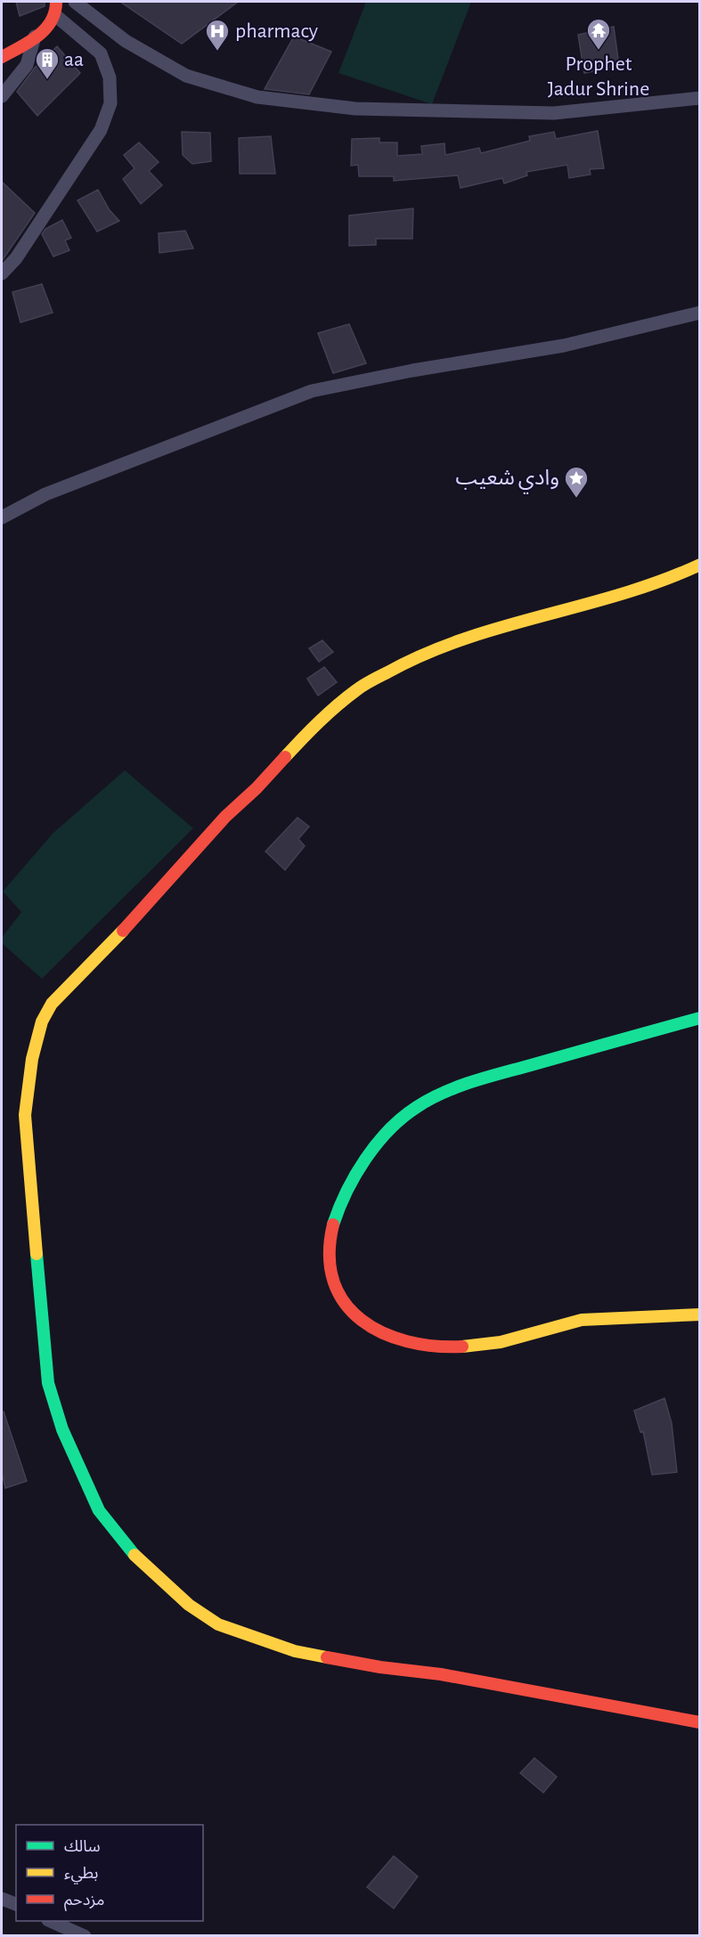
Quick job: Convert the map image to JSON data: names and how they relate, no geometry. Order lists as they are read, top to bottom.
{
  "places": {
    "temple": ["Prophet Jadur Shrine"],
    "hospital": ["pharmacy"],
    "building": ["aa"],
    "place": ["وادي شعيب"]
  },
  "legend": ["سالك", "بطيء", "مزدحم"]
}
